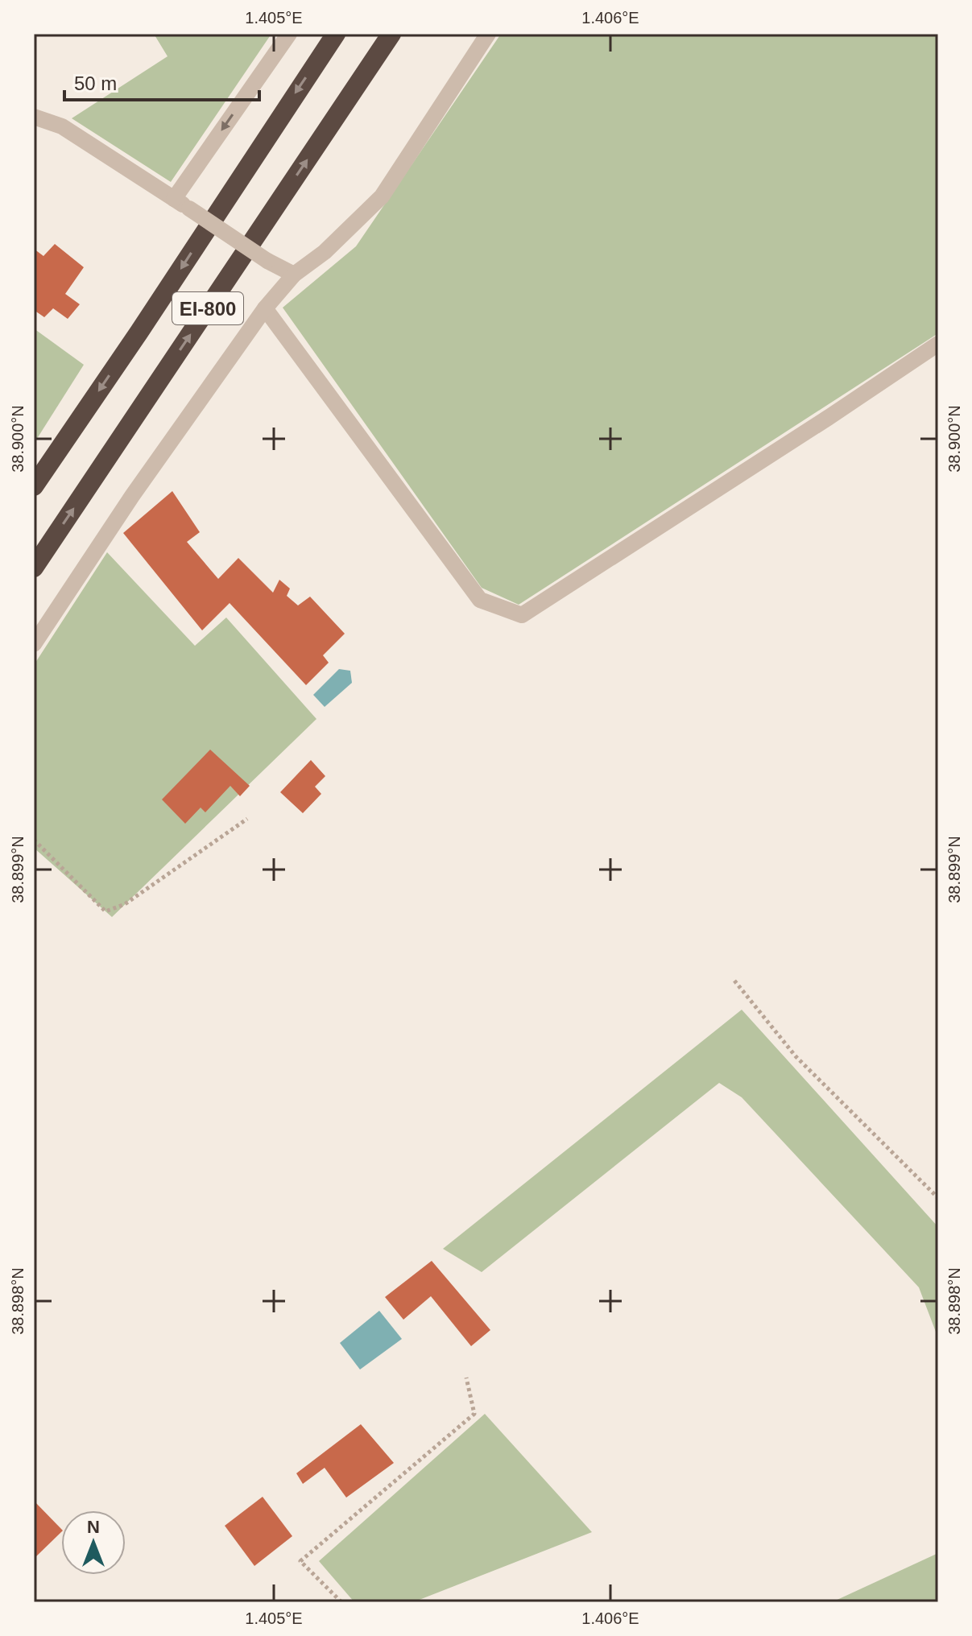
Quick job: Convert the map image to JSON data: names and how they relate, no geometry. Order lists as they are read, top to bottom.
{
  "streets": {
    "highway": ["EI-800"]
  },
  "scale_bar": "50 m",
  "north": "top",
  "coordinates": [
    "1.405°E",
    "1.406°E",
    "38.900°N",
    "38.899°N",
    "38.898°N"
  ]
}
